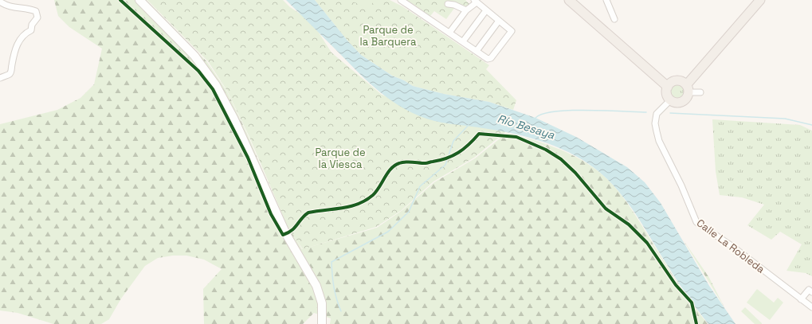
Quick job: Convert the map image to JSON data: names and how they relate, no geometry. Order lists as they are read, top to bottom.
{
  "streets": {
    "street": ["Calle La Robleda"]
  },
  "water": ["Río Besaya"],
  "parks": ["Parque de la Barquera", "Parque de la Viesca"]
}
